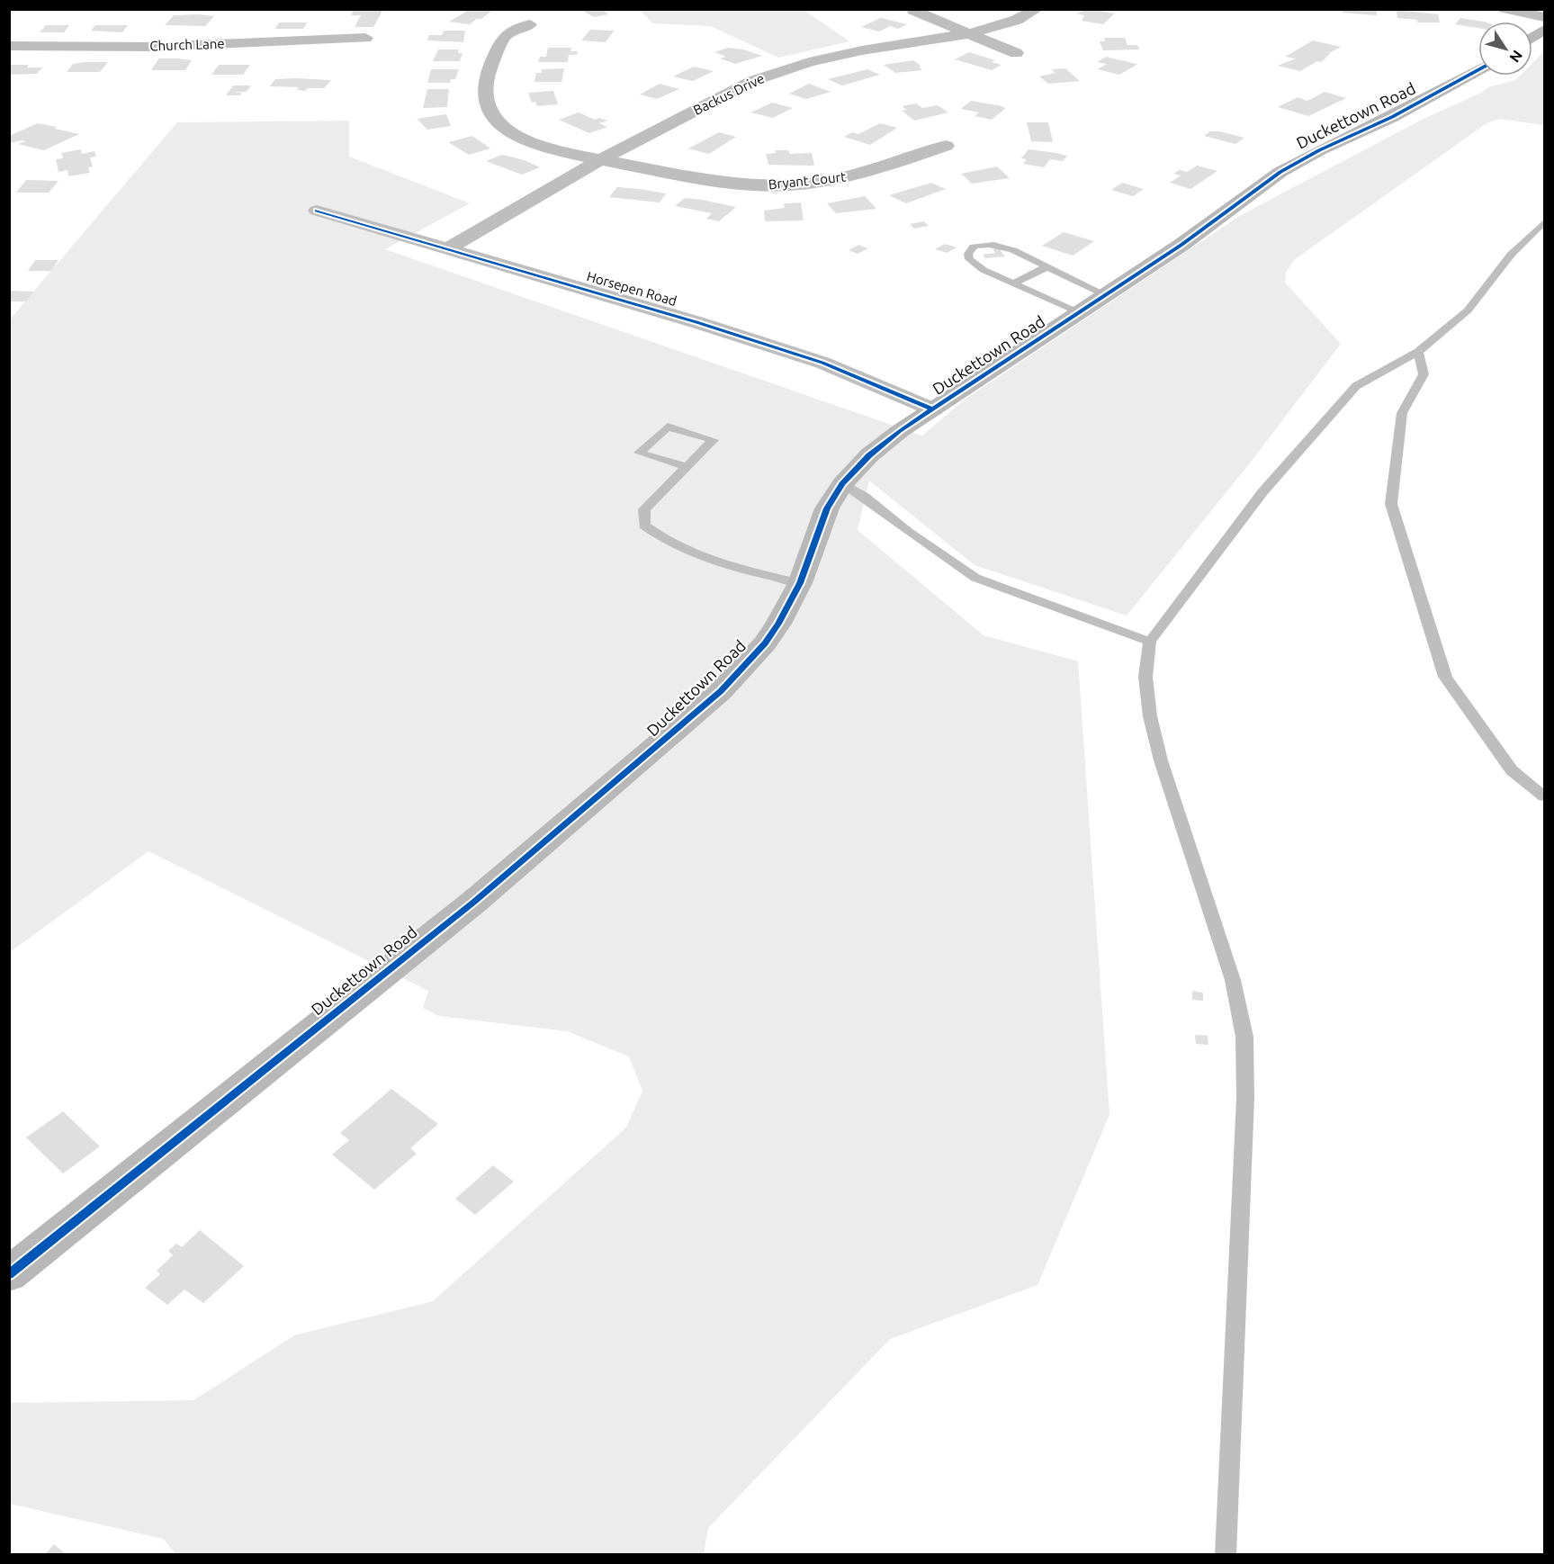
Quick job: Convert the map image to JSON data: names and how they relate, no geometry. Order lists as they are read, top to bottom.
{
  "streets": {
    "street": [
      "Church Lane",
      "Backus Drive",
      "Duckettown Road",
      "Bryant Court",
      "Horsepen Road"
    ]
  },
  "crossings": [
    ["Backus Drive", "Bryant Court"],
    ["Backus Drive", "Horsepen Road"],
    ["Duckettown Road", "Horsepen Road"]
  ],
  "north": "bottom right"
}
